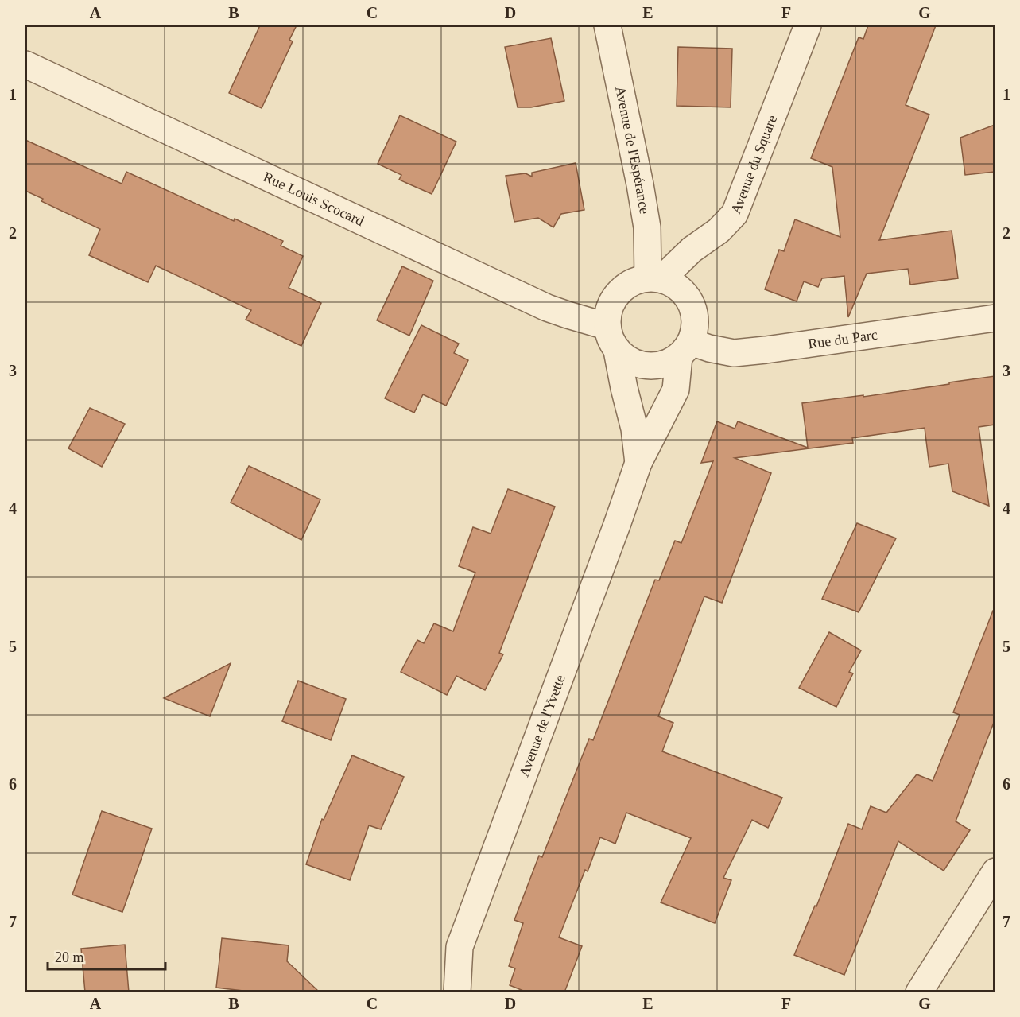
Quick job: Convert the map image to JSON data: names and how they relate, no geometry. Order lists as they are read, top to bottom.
{
  "streets": {
    "street": [
      "Avenue de l'Espérance",
      "Avenue du Square",
      "Rue Louis Scocard",
      "Rue du Parc",
      "Avenue de l'Yvette"
    ]
  },
  "crossings": [
    ["Avenue de l'Espérance", "Avenue du Square"],
    ["Avenue de l'Espérance", "Rue Louis Scocard"],
    ["Avenue de l'Espérance", "Rue du Parc"],
    ["Avenue de l'Espérance", "Avenue de l'Yvette"],
    ["Avenue du Square", "Rue Louis Scocard"],
    ["Avenue du Square", "Rue du Parc"],
    ["Avenue du Square", "Avenue de l'Yvette"],
    ["Rue Louis Scocard", "Rue du Parc"],
    ["Rue Louis Scocard", "Avenue de l'Yvette"],
    ["Rue du Parc", "Avenue de l'Yvette"]
  ],
  "scale_bar": "20 m",
  "grid": {
    "columns": [
      "A",
      "B",
      "C",
      "D",
      "E",
      "F",
      "G"
    ],
    "rows": [
      "1",
      "2",
      "3",
      "4",
      "5",
      "6",
      "7"
    ]
  }
}
